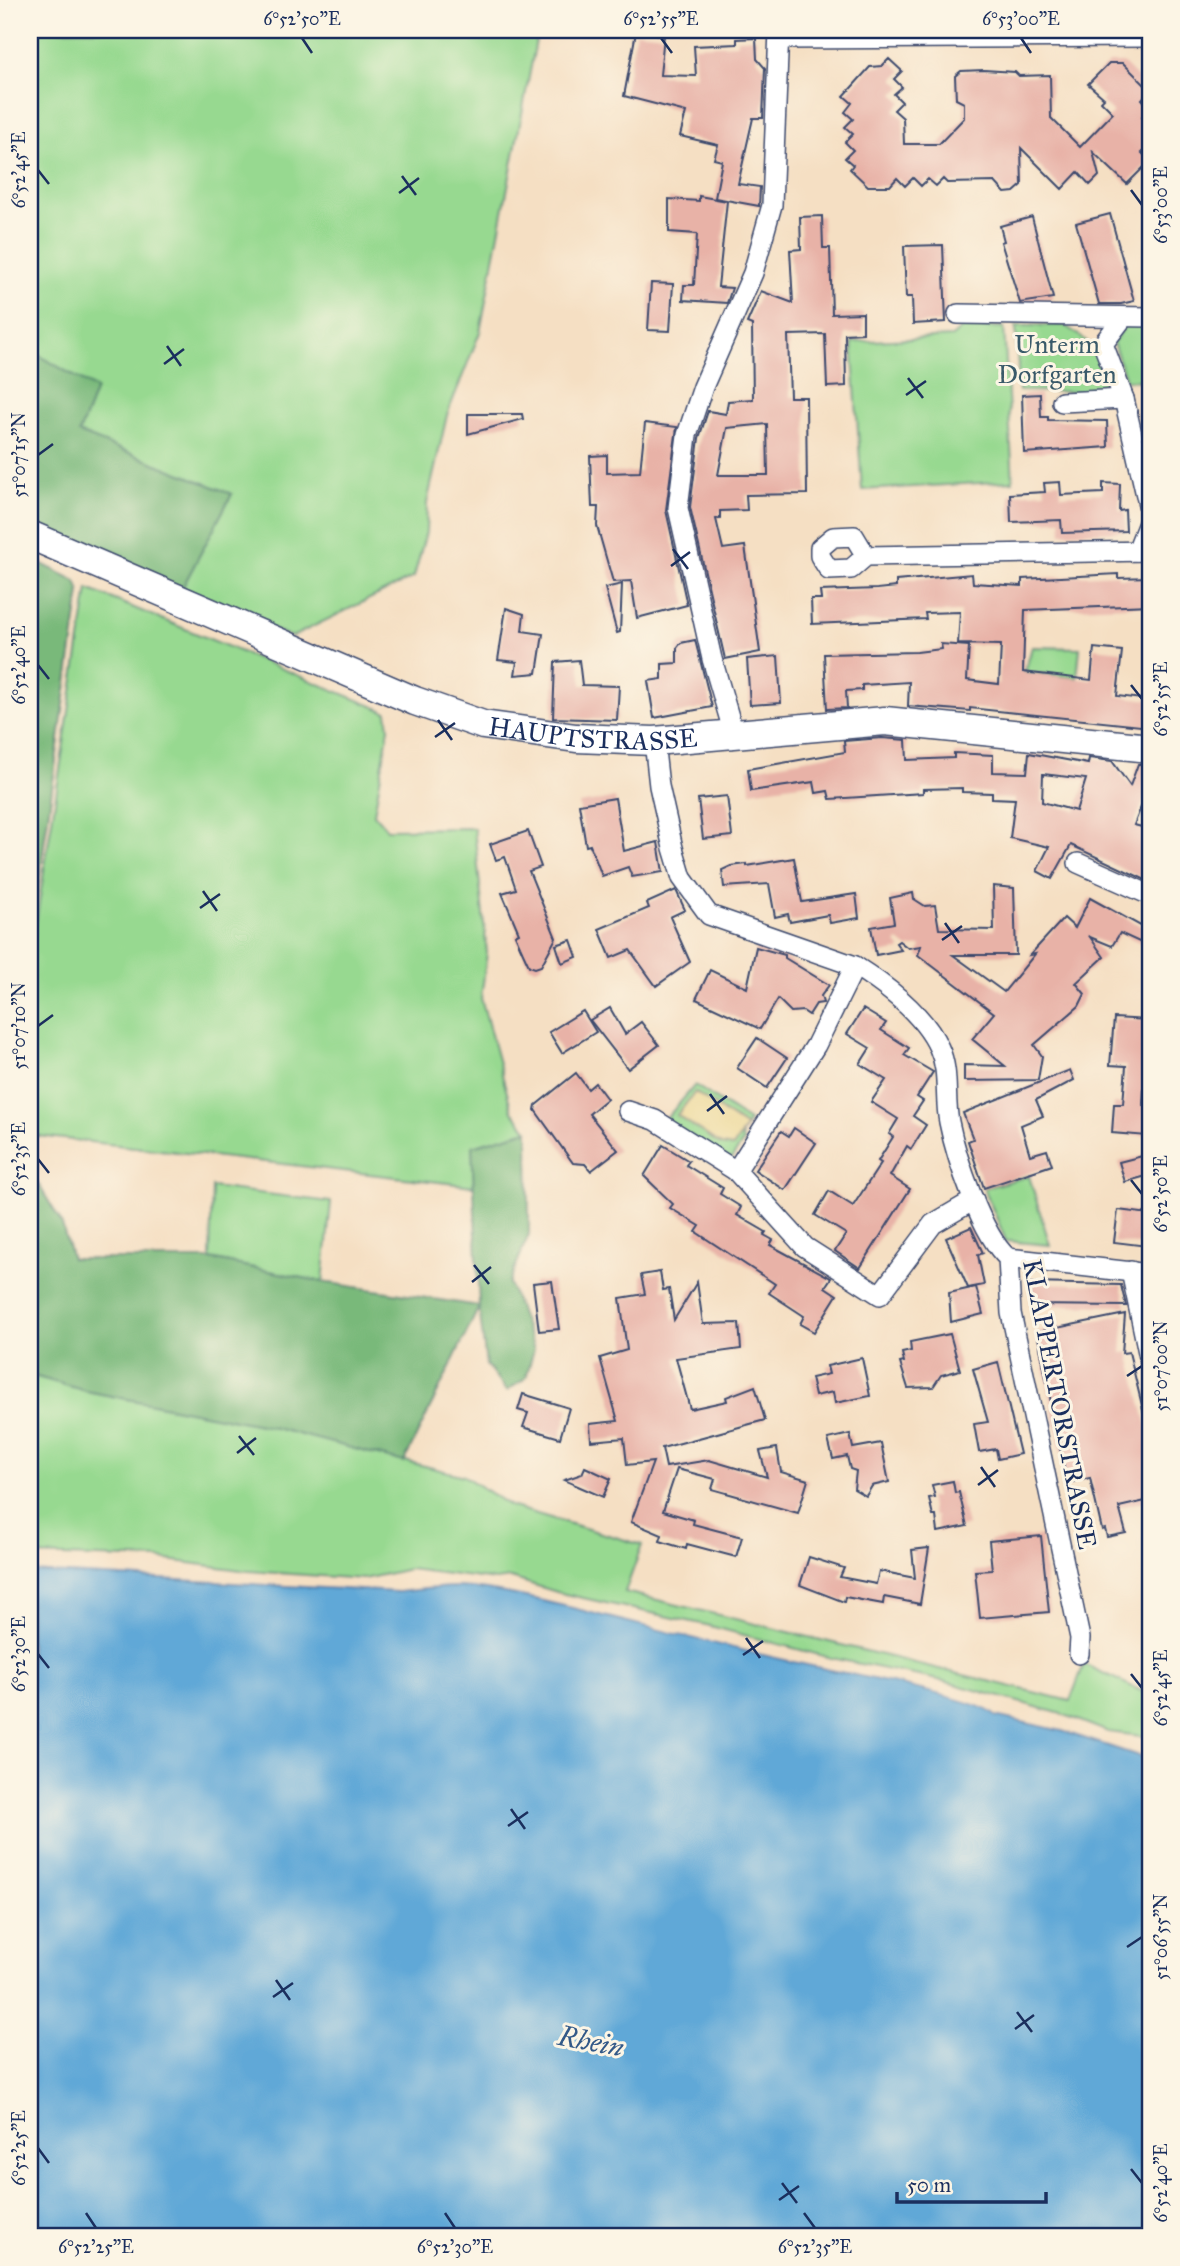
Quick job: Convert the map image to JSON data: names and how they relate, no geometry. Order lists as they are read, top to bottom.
{
  "streets": {
    "street": ["HAUPTSTRASSE", "KLAPPERTORSTRASSE"]
  },
  "crossings": [
    ["HAUPTSTRASSE", "KLAPPERTORSTRASSE"]
  ],
  "water": ["Rhein"],
  "parks": ["Unterm Dorfgarten"],
  "scale_bar": "50 m",
  "coordinates": [
    "6°52'50\"E",
    "6°52'55\"E",
    "6°53'00\"E",
    "6°52'45\"E",
    "51°07'15\"N",
    "6°52'40\"E",
    "51°07'10\"N",
    "6°52'35\"E",
    "51°07'00\"N",
    "6°52'30\"E",
    "51°06'55\"N",
    "6°52'25\"E"
  ]
}
